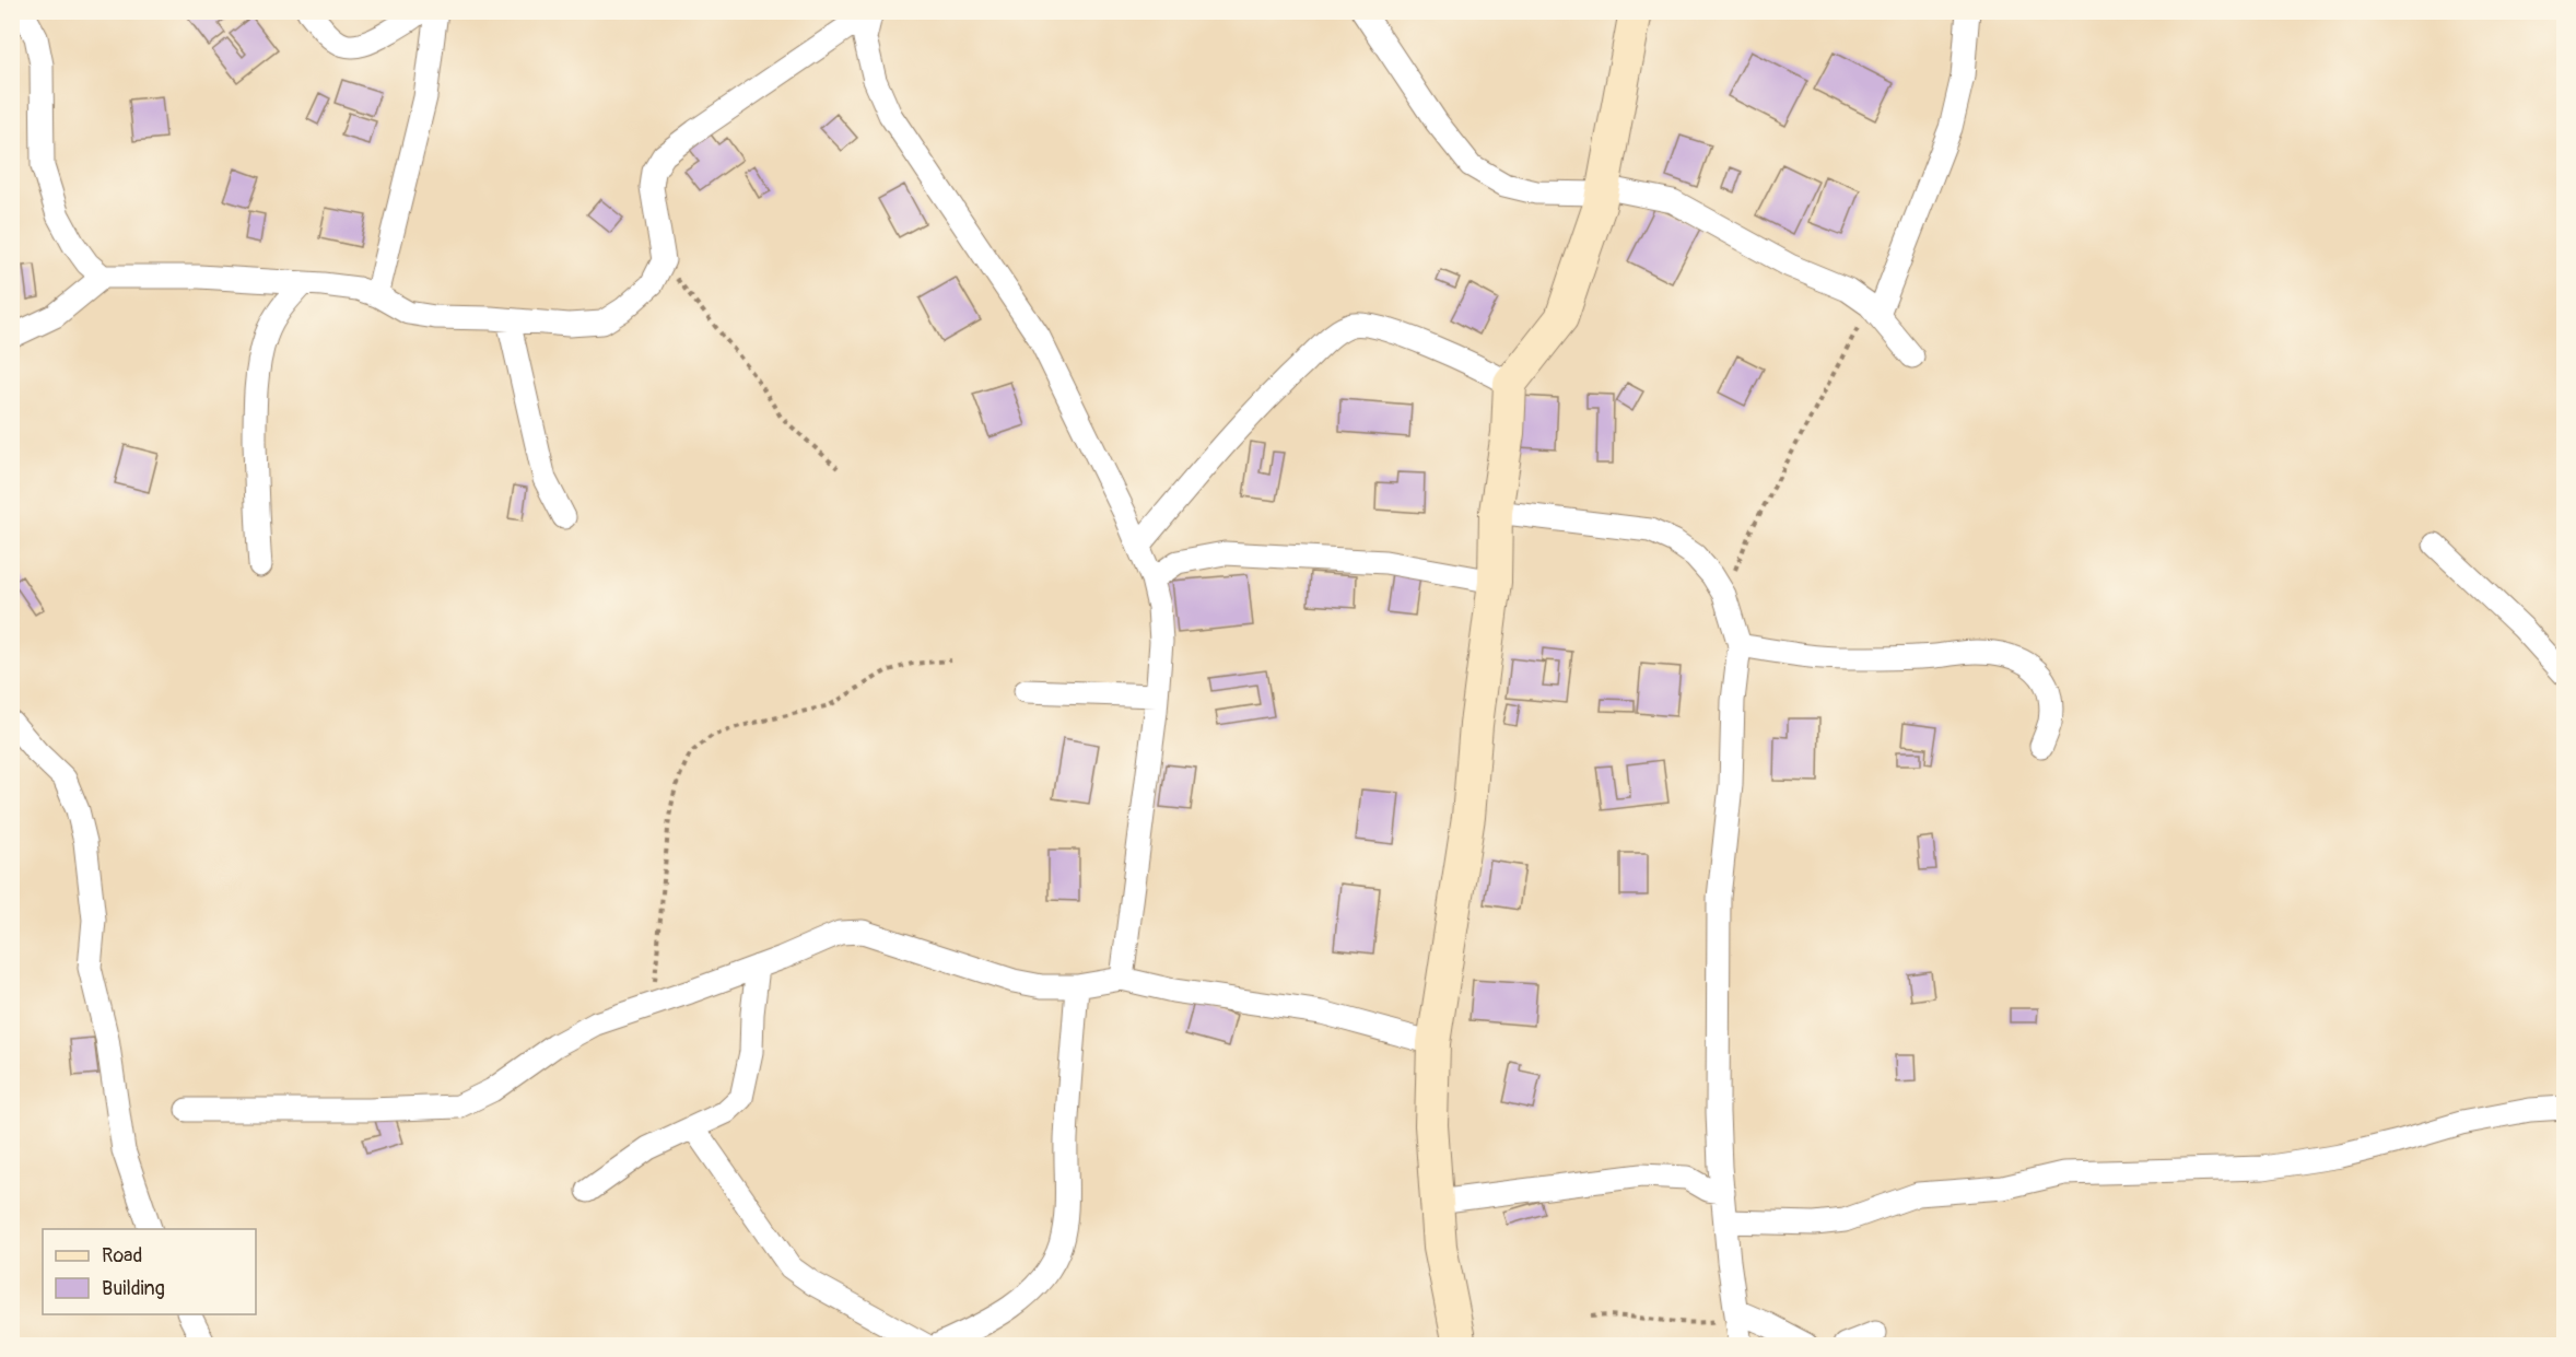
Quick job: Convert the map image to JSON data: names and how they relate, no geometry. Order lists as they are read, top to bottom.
{
  "legend": ["Road", "Building"]
}
